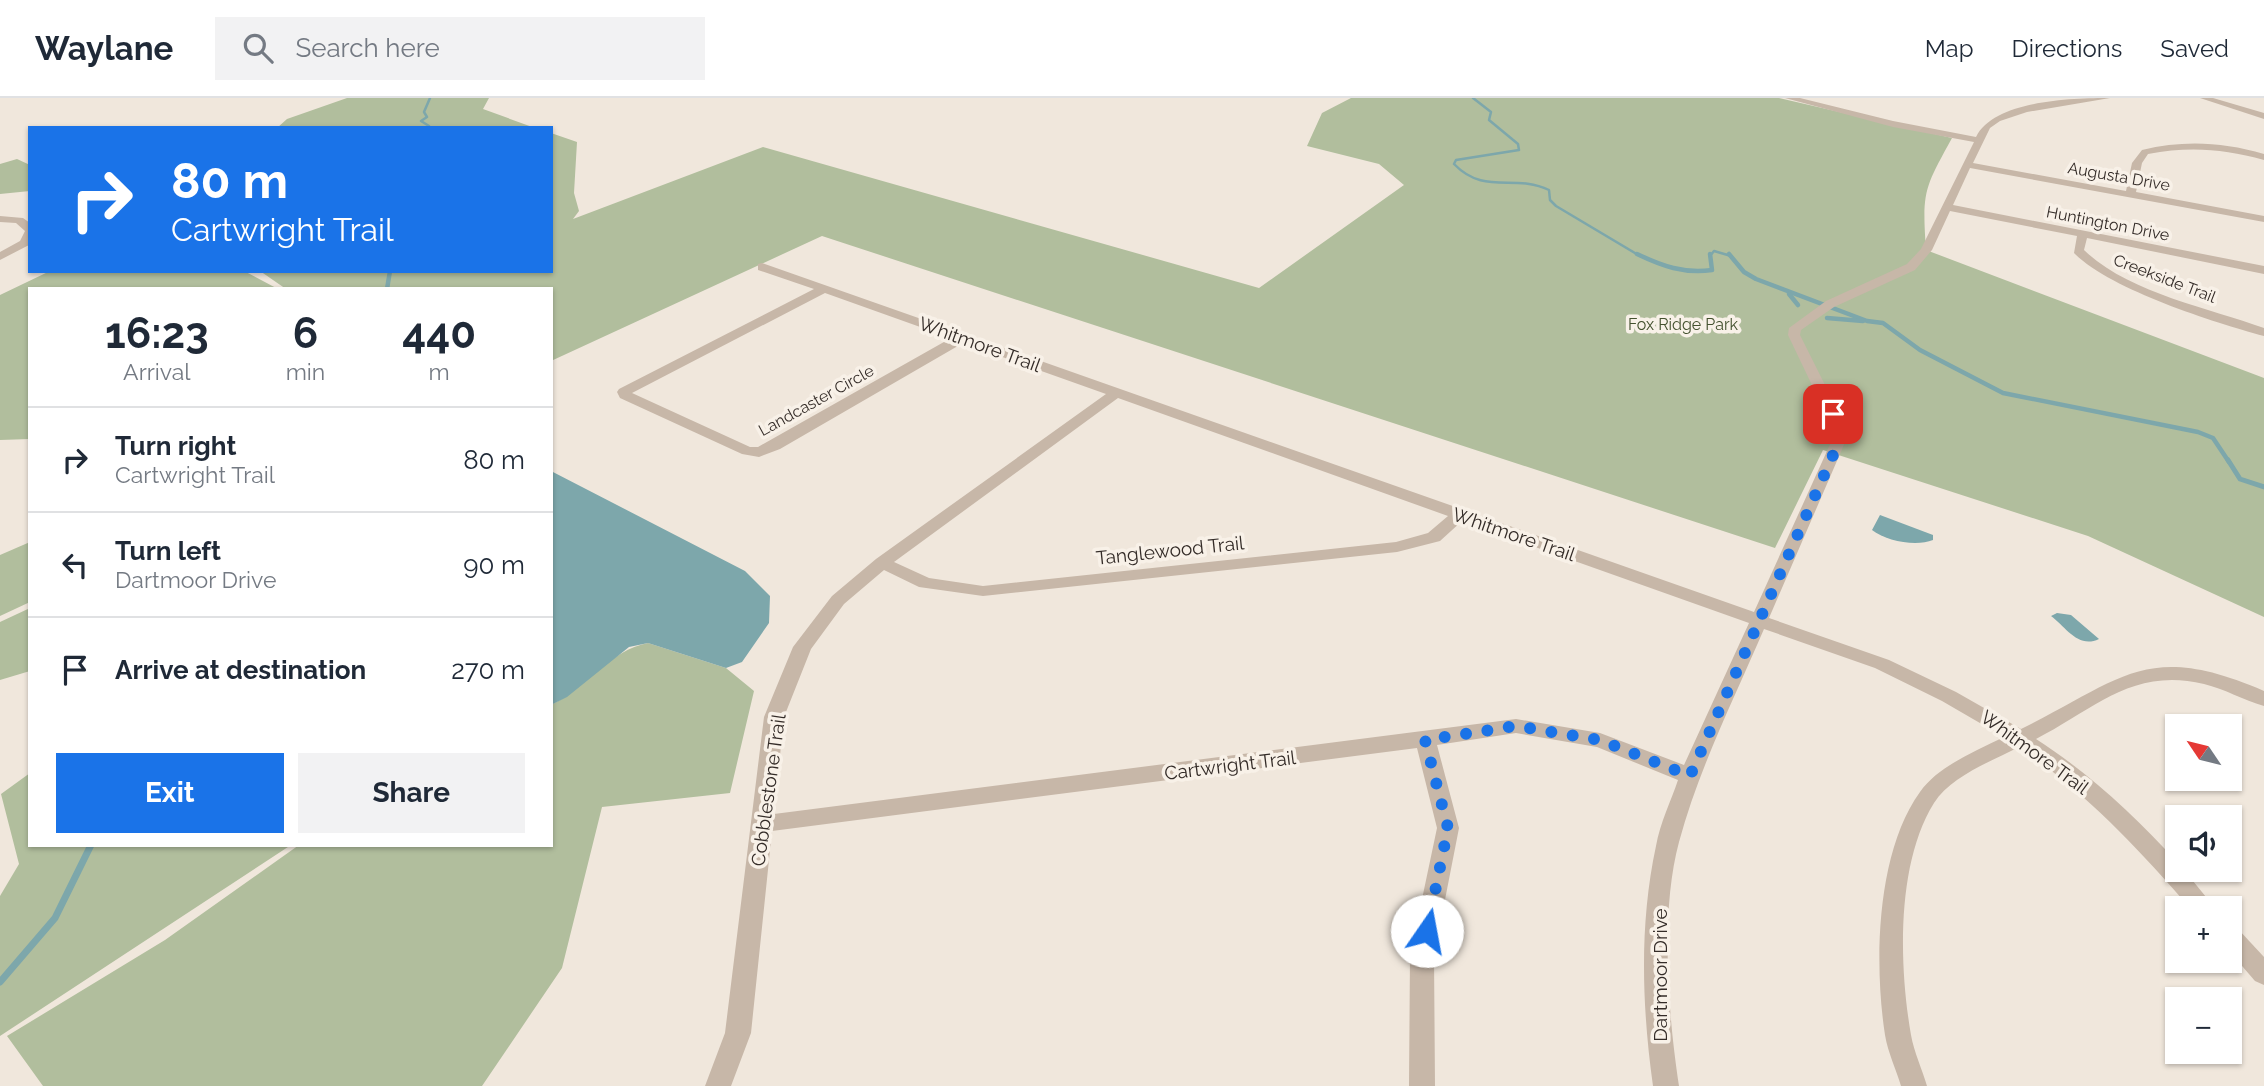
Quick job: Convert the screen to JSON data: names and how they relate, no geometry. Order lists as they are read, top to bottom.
{
  "streets": {
    "street": [
      "Augusta Drive",
      "Huntington Drive",
      "Creekside Trail",
      "Whitmore Trail",
      "Landcaster Circle",
      "Tanglewood Trail",
      "Cartwright Trail",
      "Cobblestone Trail",
      "Dartmoor Drive"
    ]
  },
  "crossings": [
    ["Huntington Drive", "Creekside Trail"],
    ["Huntington Drive", "Dartmoor Drive"],
    ["Whitmore Trail", "Landcaster Circle"],
    ["Whitmore Trail", "Tanglewood Trail"],
    ["Whitmore Trail", "Cobblestone Trail"],
    ["Whitmore Trail", "Dartmoor Drive"],
    ["Tanglewood Trail", "Cobblestone Trail"],
    ["Cartwright Trail", "Cobblestone Trail"],
    ["Cartwright Trail", "Dartmoor Drive"]
  ],
  "parks": ["Fox Ridge Park"],
  "north": "top left",
  "page": {
    "header": "Waylane",
    "search": "Search here",
    "nav": ["Map", "Directions", "Saved"],
    "turn": ["80 m", "Cartwright Trail"],
    "eta": [
      "16:23",
      "Arrival",
      "6",
      "min",
      "440",
      "m"
    ],
    "list": [
      {
        "name": "Turn right",
        "note": "Cartwright Trail",
        "value": "80 m"
      },
      {
        "name": "Turn left",
        "note": "Dartmoor Drive",
        "value": "90 m"
      },
      {
        "name": "Arrive at destination",
        "value": "270 m"
      }
    ],
    "map_buttons": ["+", "−"],
    "buttons": ["Exit", "Share"]
  }
}
